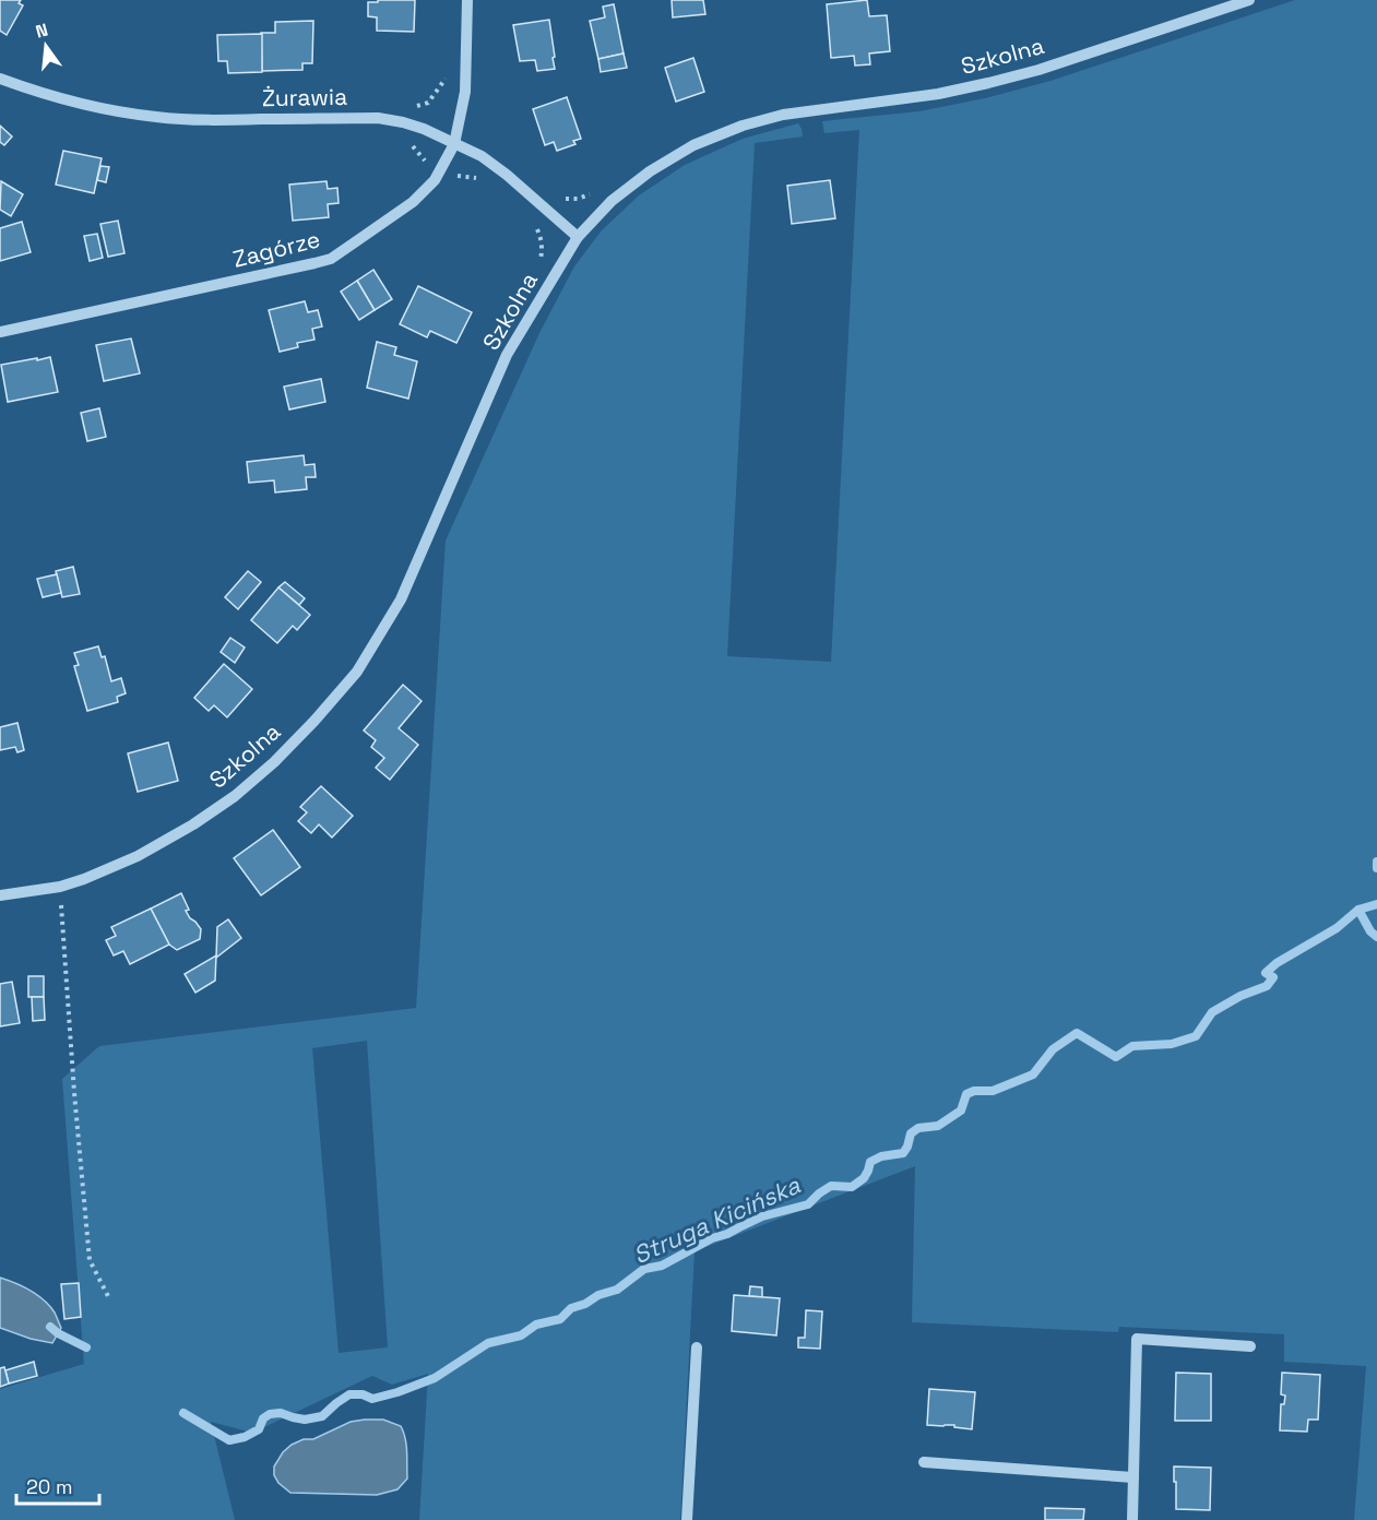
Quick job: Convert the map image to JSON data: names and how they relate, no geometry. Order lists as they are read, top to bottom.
{
  "streets": {
    "street": ["Szkolna", "Żurawia", "Zagórze"]
  },
  "crossings": [
    ["Szkolna", "Żurawia"],
    ["Żurawia", "Zagórze"]
  ],
  "water": ["Struga Kicińska"],
  "scale_bar": "20 m",
  "north": "top"
}
